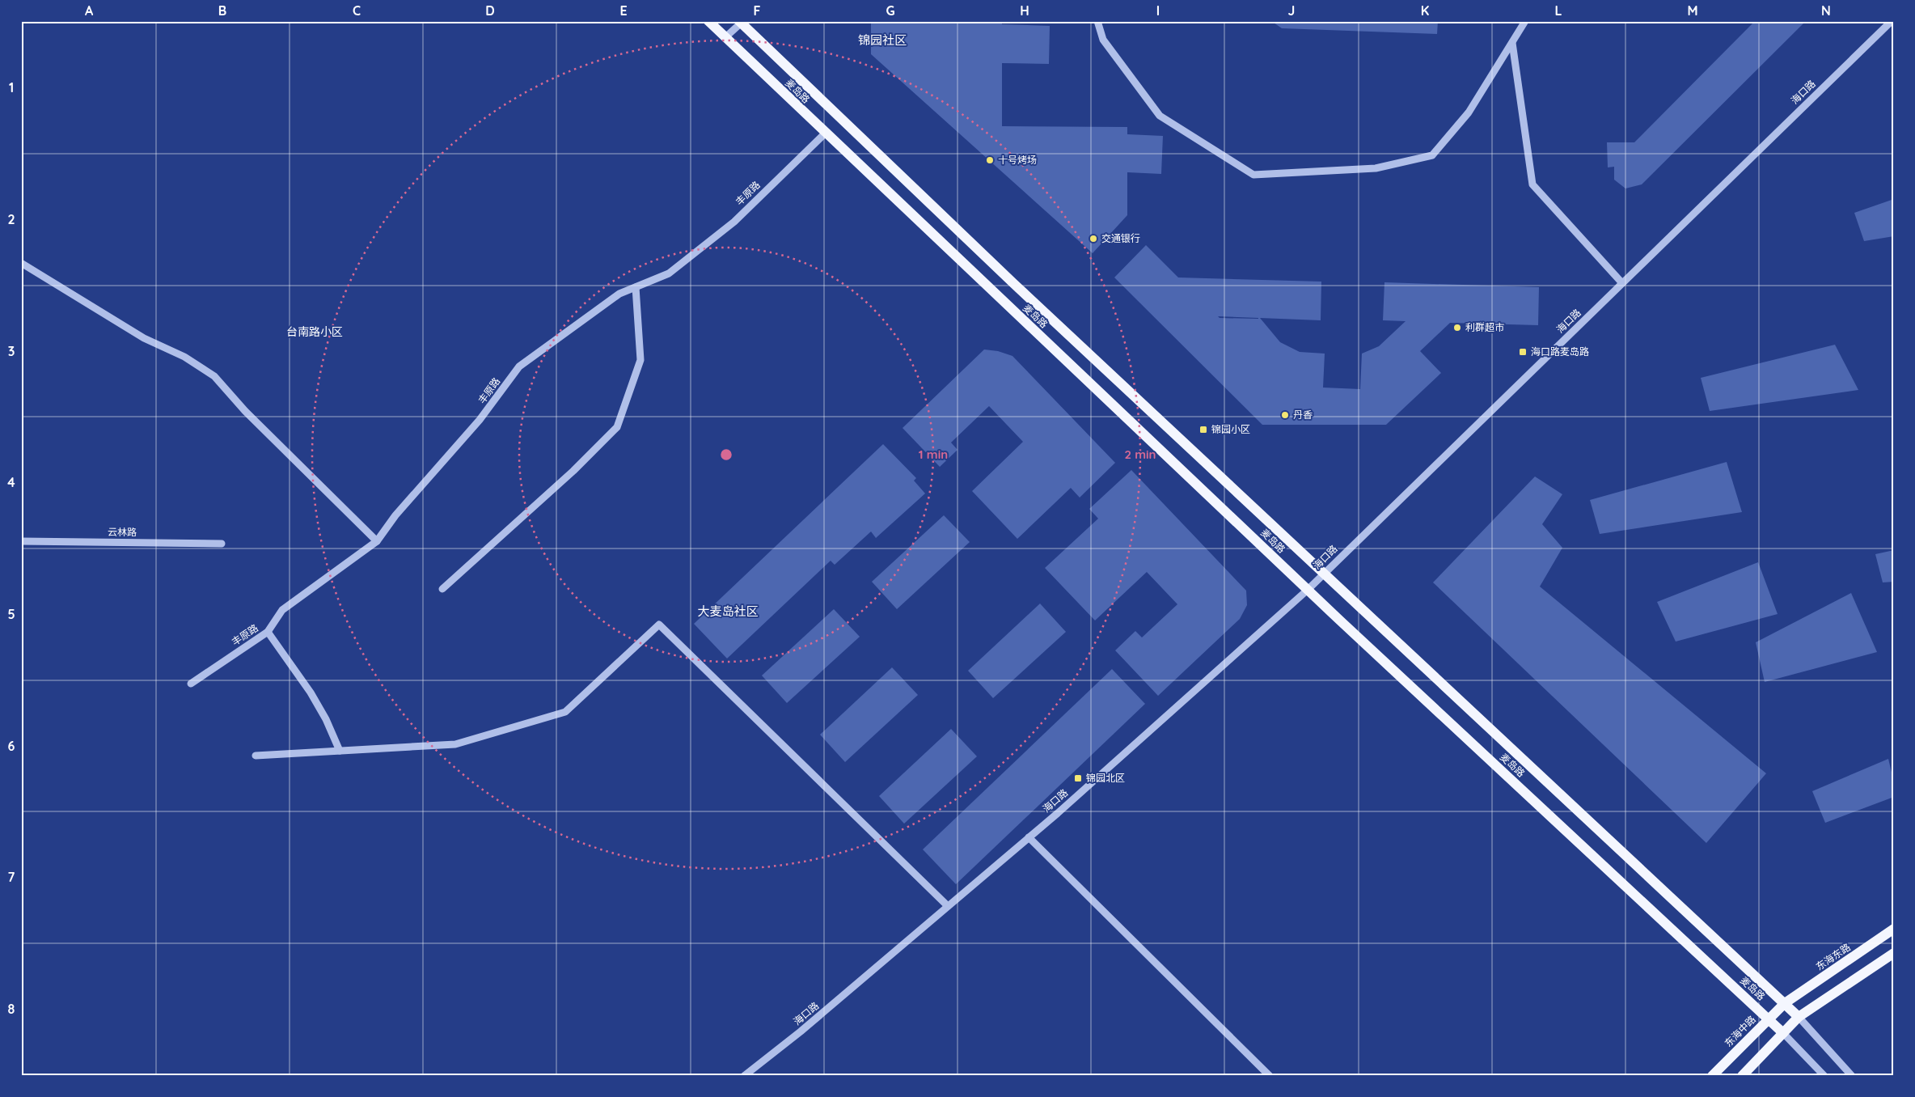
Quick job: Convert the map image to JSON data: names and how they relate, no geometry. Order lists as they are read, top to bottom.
{
  "streets": {
    "main road": ["麦岛路", "东海东路", "东海中路"],
    "street": ["海口路", "丰原路", "云林路"]
  },
  "crossings": [
    ["麦岛路", "海口路"],
    ["麦岛路", "丰原路"],
    ["麦岛路", "东海东路"],
    ["麦岛路", "东海中路"],
    ["东海东路", "东海中路"]
  ],
  "districts": ["锦园社区", "台南路小区", "大麦岛社区"],
  "places": {
    "other": [
      "十号烤场",
      "交通银行",
      "利群超市",
      "丹香"
    ],
    "transit": ["海口路麦岛路", "锦园小区", "锦园北区"]
  },
  "grid": {
    "columns": [
      "A",
      "B",
      "C",
      "D",
      "E",
      "F",
      "G",
      "H",
      "I",
      "J",
      "K",
      "L",
      "M",
      "N"
    ],
    "rows": [
      "1",
      "2",
      "3",
      "4",
      "5",
      "6",
      "7",
      "8"
    ]
  },
  "rings": ["1 min", "2 min"]
}
